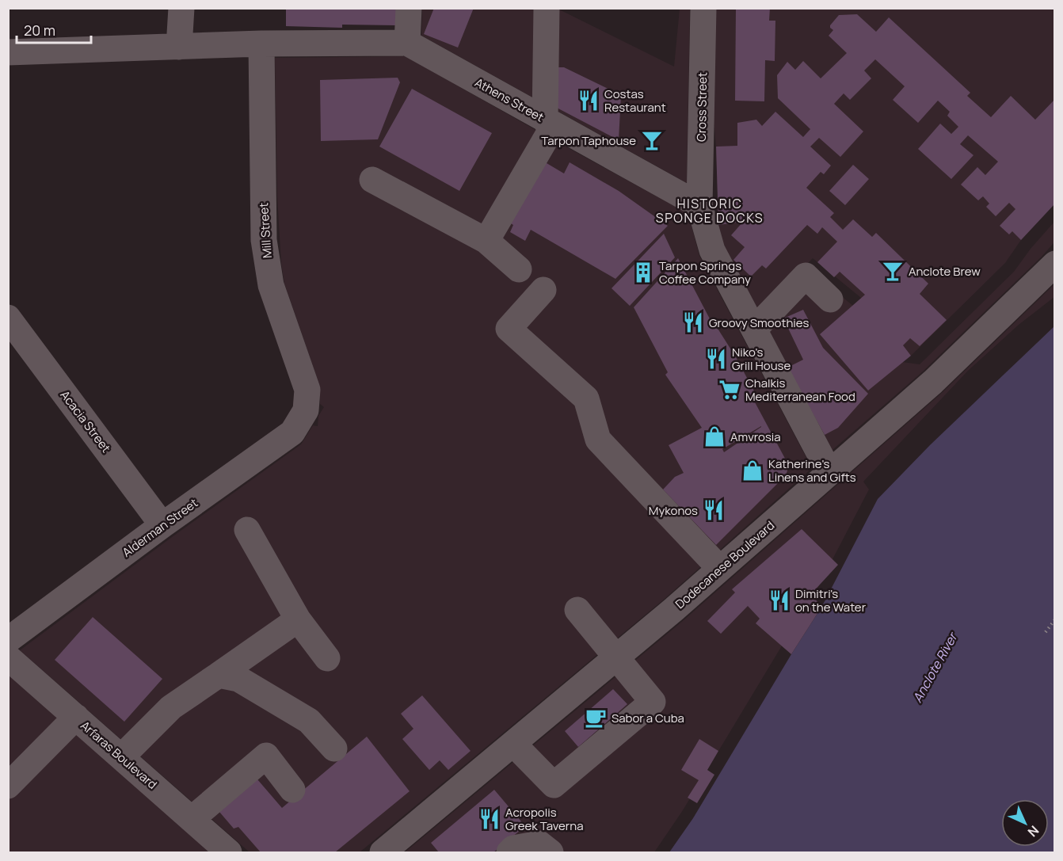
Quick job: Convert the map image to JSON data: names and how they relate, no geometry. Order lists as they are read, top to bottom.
{
  "streets": {
    "street": [
      "Athens Street",
      "Cross Street",
      "Mill Street",
      "Acacia Street",
      "Alderman Street",
      "Dodecanese Boulevard",
      "Arfaras Boulevard"
    ]
  },
  "crossings": [
    ["Athens Street", "Cross Street"],
    ["Athens Street", "Mill Street"],
    ["Mill Street", "Alderman Street"],
    ["Acacia Street", "Alderman Street"]
  ],
  "districts": ["HISTORIC SPONGE DOCKS"],
  "water": ["Anclote River"],
  "places": {
    "restaurant": [
      "Costas Restaurant",
      "Groovy Smoothies",
      "Niko's Grill House",
      "Mykonos",
      "Dimitri's on the Water",
      "Acropolis Greek Taverna"
    ],
    "bar": ["Tarpon Taphouse", "Anclote Brew"],
    "building": ["Tarpon Springs Coffee Company"],
    "supermarket": ["Chalkis Mediterranean Food"],
    "shop": ["Amvrosia", "Katherine's Linens and Gifts"],
    "cafe": ["Sabor a Cuba"]
  },
  "scale_bar": "20 m",
  "north": "bottom right"
}
